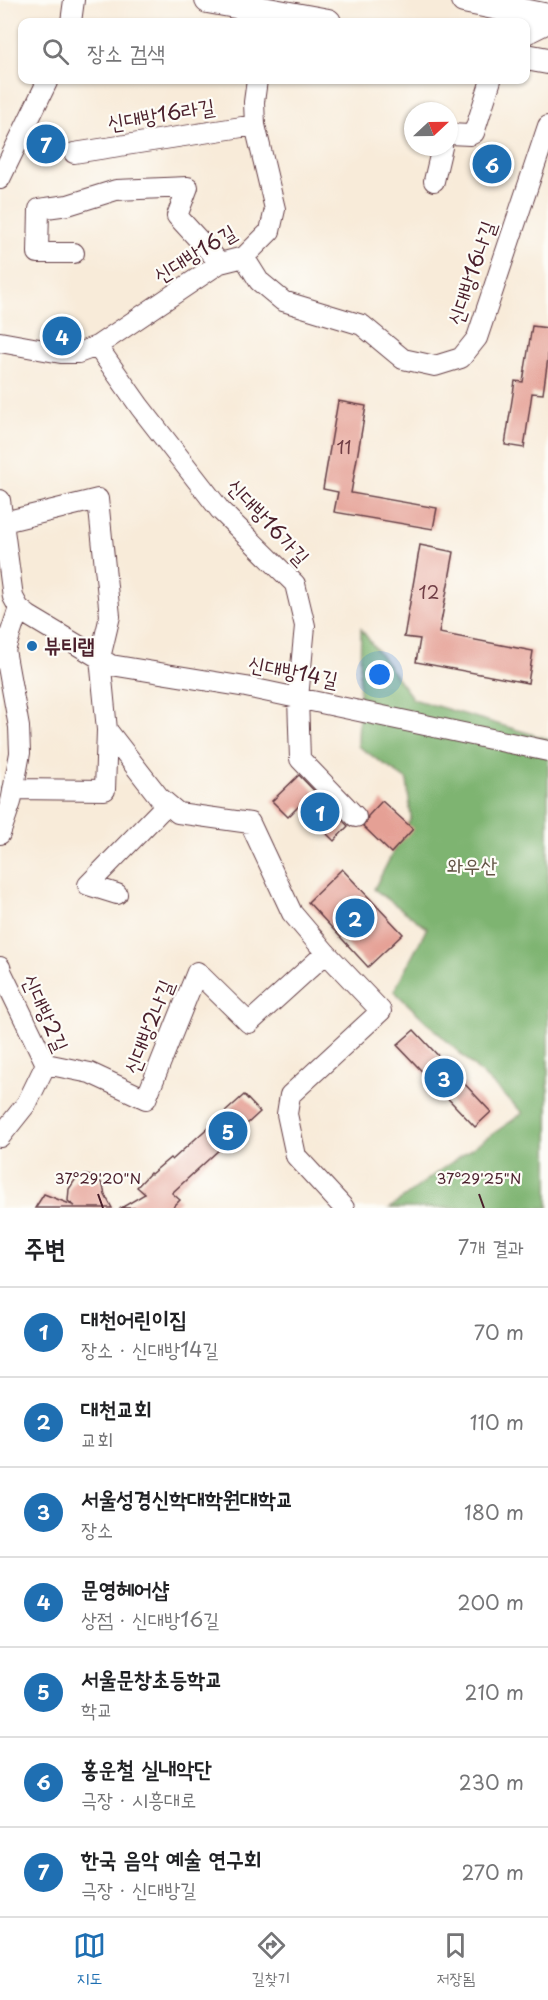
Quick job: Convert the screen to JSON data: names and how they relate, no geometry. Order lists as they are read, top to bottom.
{
  "streets": {
    "street": [
      "신대방16라길",
      "신대방16길",
      "신대방16나길",
      "신대방16가길",
      "신대방14길",
      "신대방2길",
      "신대방2나길"
    ]
  },
  "crossings": [
    ["신대방16라길", "신대방16길"],
    ["신대방16길", "신대방16나길"],
    ["신대방16길", "신대방16가길"],
    ["신대방16가길", "신대방14길"],
    ["신대방2길", "신대방2나길"]
  ],
  "parks": ["와우산"],
  "places": ["뷰티랩"],
  "house_numbers": ["11", "12"],
  "north": "right",
  "page": {
    "search": "장소 검색",
    "pins": [
      "7",
      "6",
      "4",
      "1",
      "2",
      "3",
      "5"
    ],
    "heading": ["주변", "7개 결과"],
    "list": [
      {
        "mark": "1",
        "name": "대천어린이집",
        "note": "장소 · 신대방14길",
        "value": "70 m"
      },
      {
        "mark": "2",
        "name": "대천교회",
        "note": "교회",
        "value": "110 m"
      },
      {
        "mark": "3",
        "name": "서울성경신학대학원대학교",
        "note": "장소",
        "value": "180 m"
      },
      {
        "mark": "4",
        "name": "문영헤어샵",
        "note": "상점 · 신대방16길",
        "value": "200 m"
      },
      {
        "mark": "5",
        "name": "서울문창초등학교",
        "note": "학교",
        "value": "210 m"
      },
      {
        "mark": "6",
        "name": "홍운철 실내악단",
        "note": "극장 · 시흥대로",
        "value": "230 m"
      },
      {
        "mark": "7",
        "name": "한국 음악 예술 연구회",
        "note": "극장 · 신대방길",
        "value": "270 m"
      }
    ],
    "nav": ["지도", "길찾기", "저장됨"]
  },
  "coordinates": ["37°29'20\"N", "37°29'25\"N"]
}
